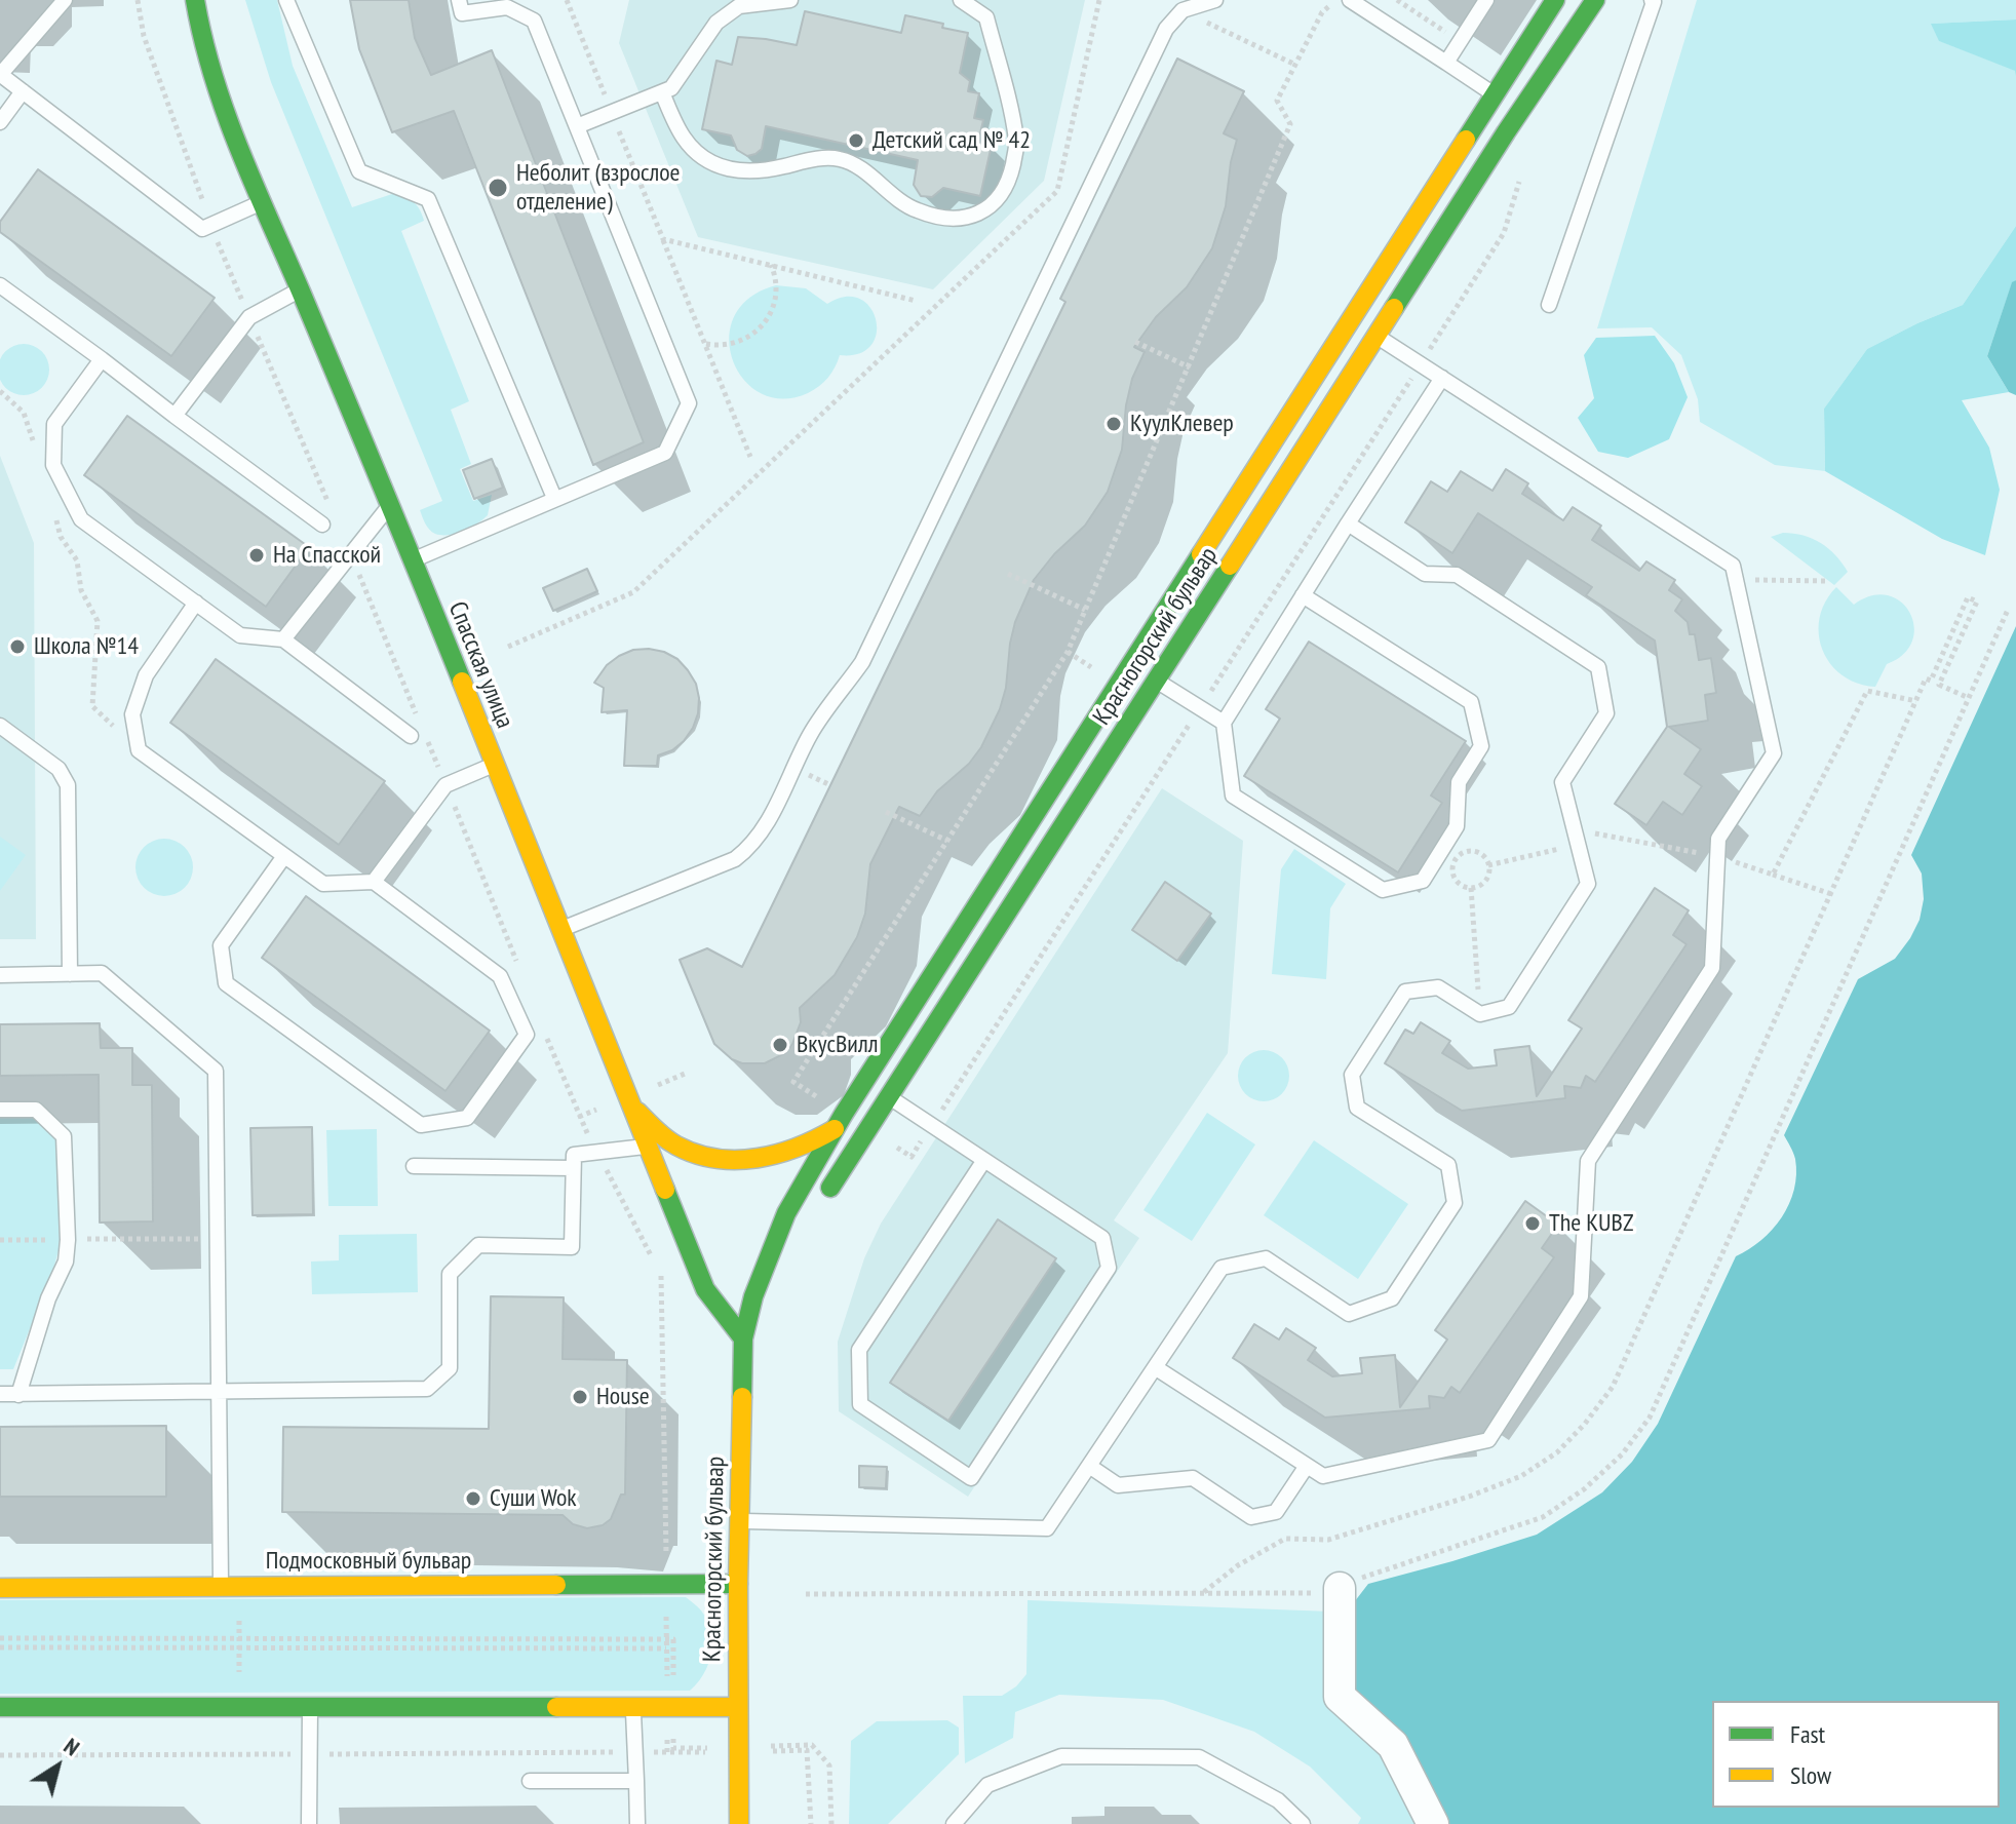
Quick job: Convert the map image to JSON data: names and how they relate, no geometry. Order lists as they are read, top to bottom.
{
  "streets": {
    "main road": ["Красногорский бульвар", "Спасская улица", "Подмосковный бульвар"]
  },
  "crossings": [
    ["Красногорский бульвар", "Спасская улица"],
    ["Красногорский бульвар", "Подмосковный бульвар"]
  ],
  "places": [
    "Детский сад № 42",
    "Неболит (взрослое отделение)",
    "КуулКлевер",
    "На Спасской",
    "Школа №14",
    "ВкусВилл",
    "The KUBZ",
    "House",
    "Суши Wok"
  ],
  "legend": ["Fast", "Slow"],
  "north": "top right"
}
